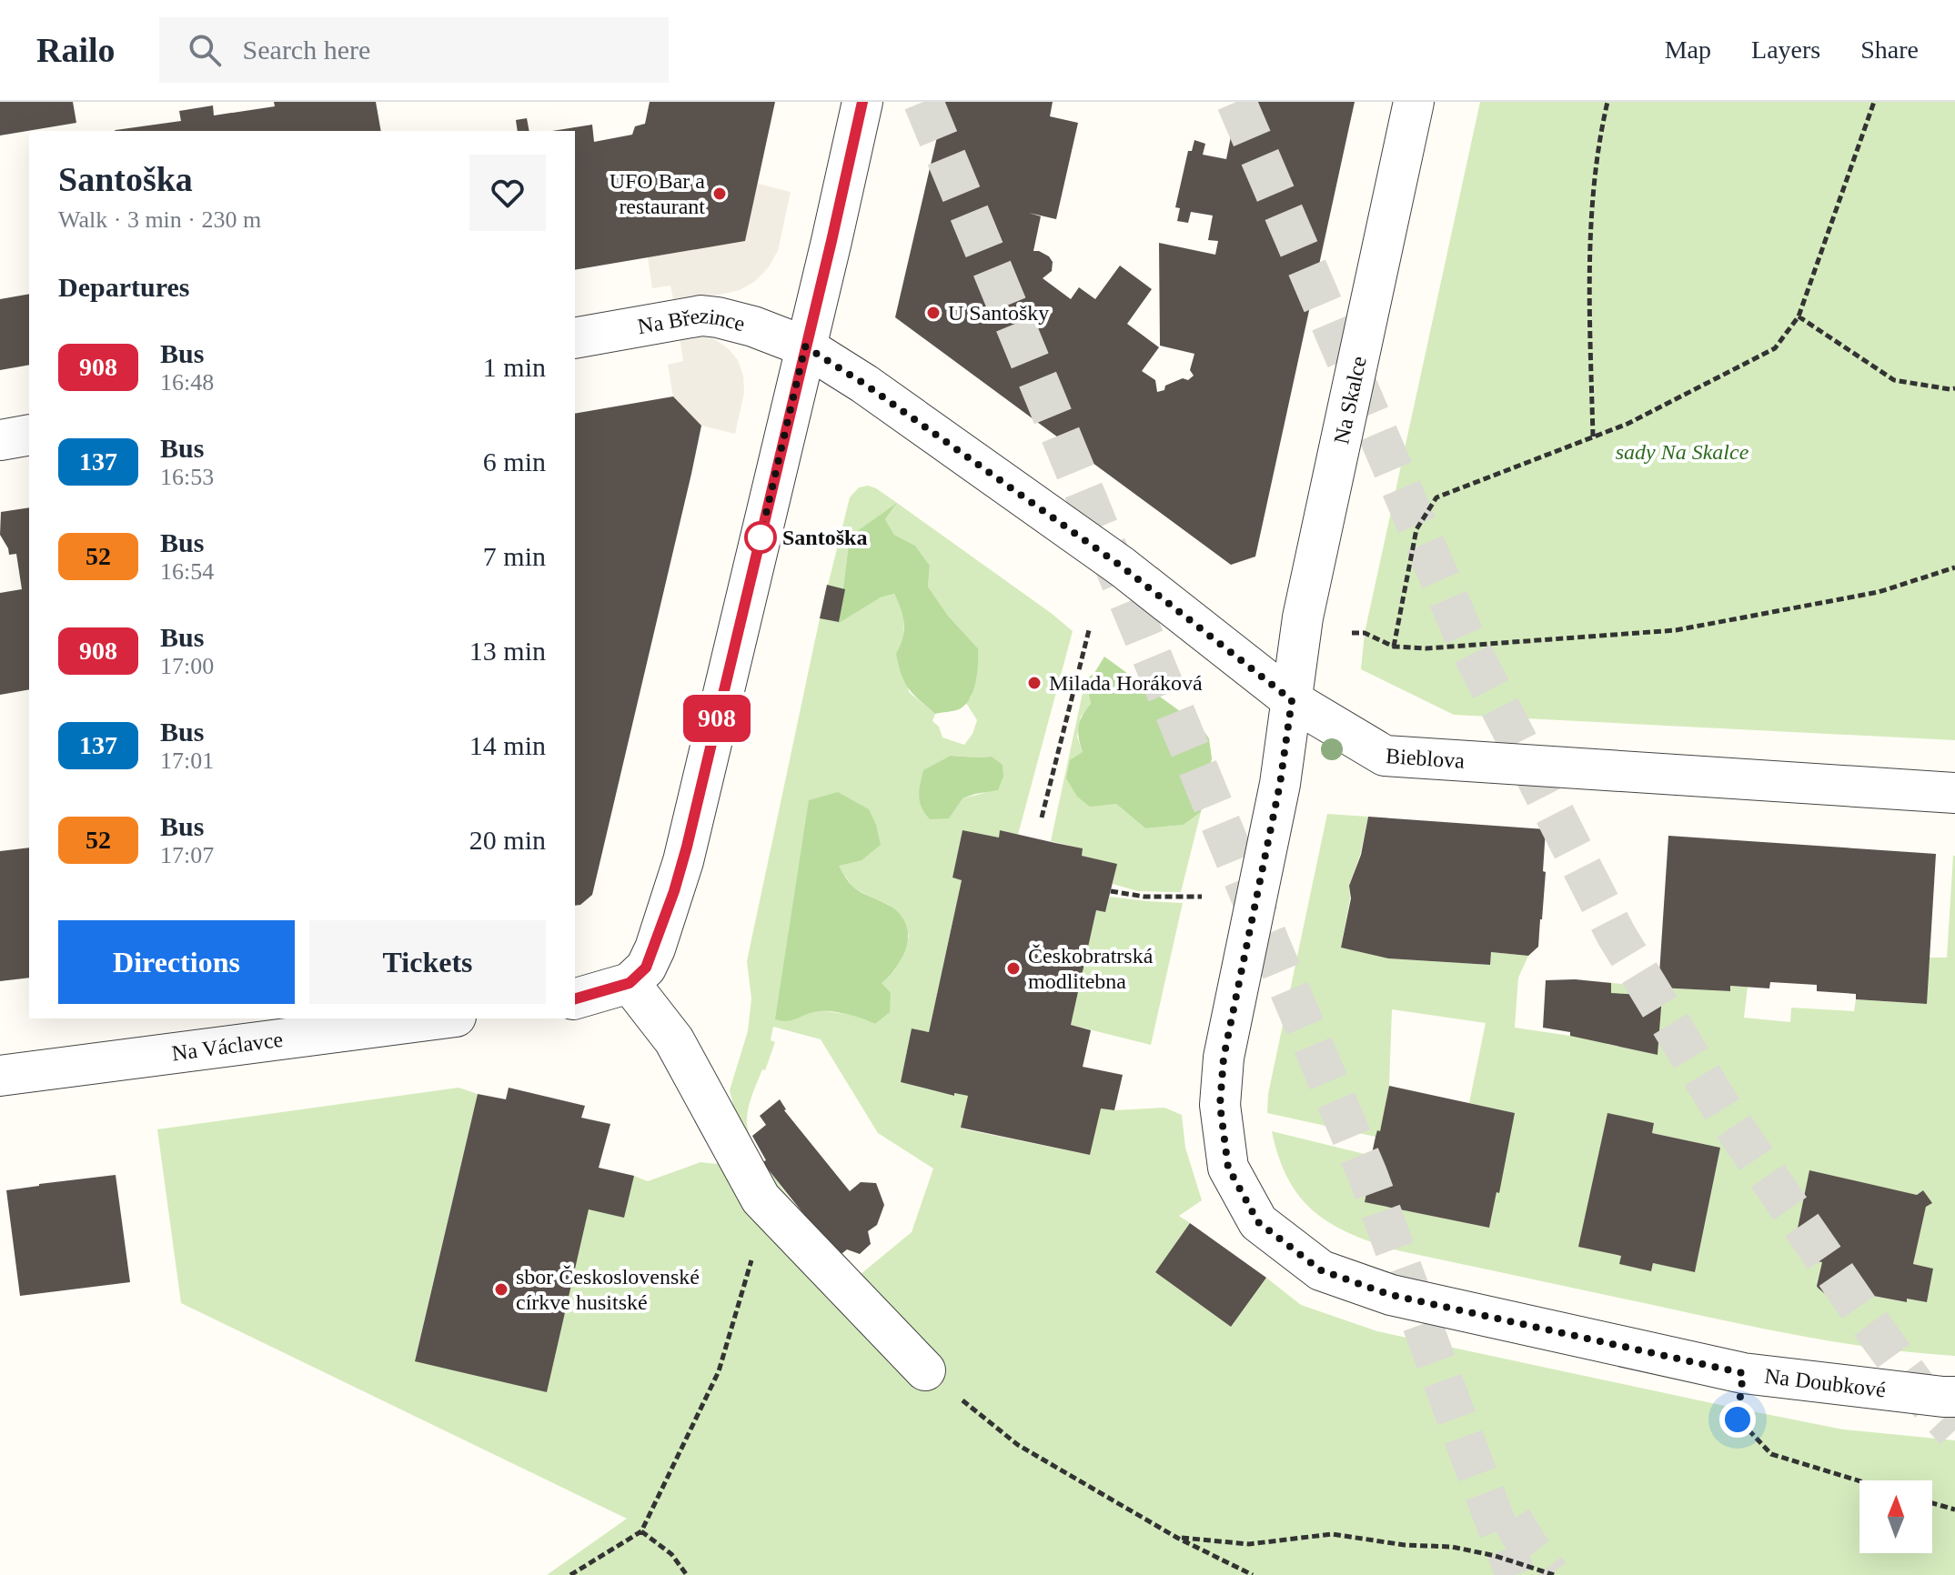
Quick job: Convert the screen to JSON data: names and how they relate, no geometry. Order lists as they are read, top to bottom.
{
  "streets": {
    "street": [
      "Na Březince",
      "Na Skalce",
      "Bieblova",
      "Na Václavce",
      "Na Doubkové"
    ]
  },
  "crossings": [
    ["Na Březince", "Bieblova"],
    ["Na Skalce", "Bieblova"],
    ["Na Skalce", "Na Doubkové"],
    ["Bieblova", "Na Doubkové"]
  ],
  "parks": ["sady Na Skalce"],
  "places": [
    "UFO Bar a restaurant",
    "U Santošky",
    "Santoška",
    "Milada Horáková",
    "Českobratrská modlitebna",
    "sbor Československé církve husitské"
  ],
  "lines": ["bus line 908"],
  "north": "top",
  "page": {
    "header": "Railo",
    "search": "Search here",
    "nav": ["Map", "Layers", "Share"],
    "on_map": "908",
    "heading": [
      ["Santoška", "Walk · 3 min · 230 m"],
      "Departures"
    ],
    "list": [
      {
        "mark": "908",
        "name": "Bus",
        "note": "16:48",
        "value": "1 min"
      },
      {
        "mark": "137",
        "name": "Bus",
        "note": "16:53",
        "value": "6 min"
      },
      {
        "mark": "52",
        "name": "Bus",
        "note": "16:54",
        "value": "7 min"
      },
      {
        "mark": "908",
        "name": "Bus",
        "note": "17:00",
        "value": "13 min"
      },
      {
        "mark": "137",
        "name": "Bus",
        "note": "17:01",
        "value": "14 min"
      },
      {
        "mark": "52",
        "name": "Bus",
        "note": "17:07",
        "value": "20 min"
      }
    ],
    "buttons": ["Directions", "Tickets"]
  }
}
